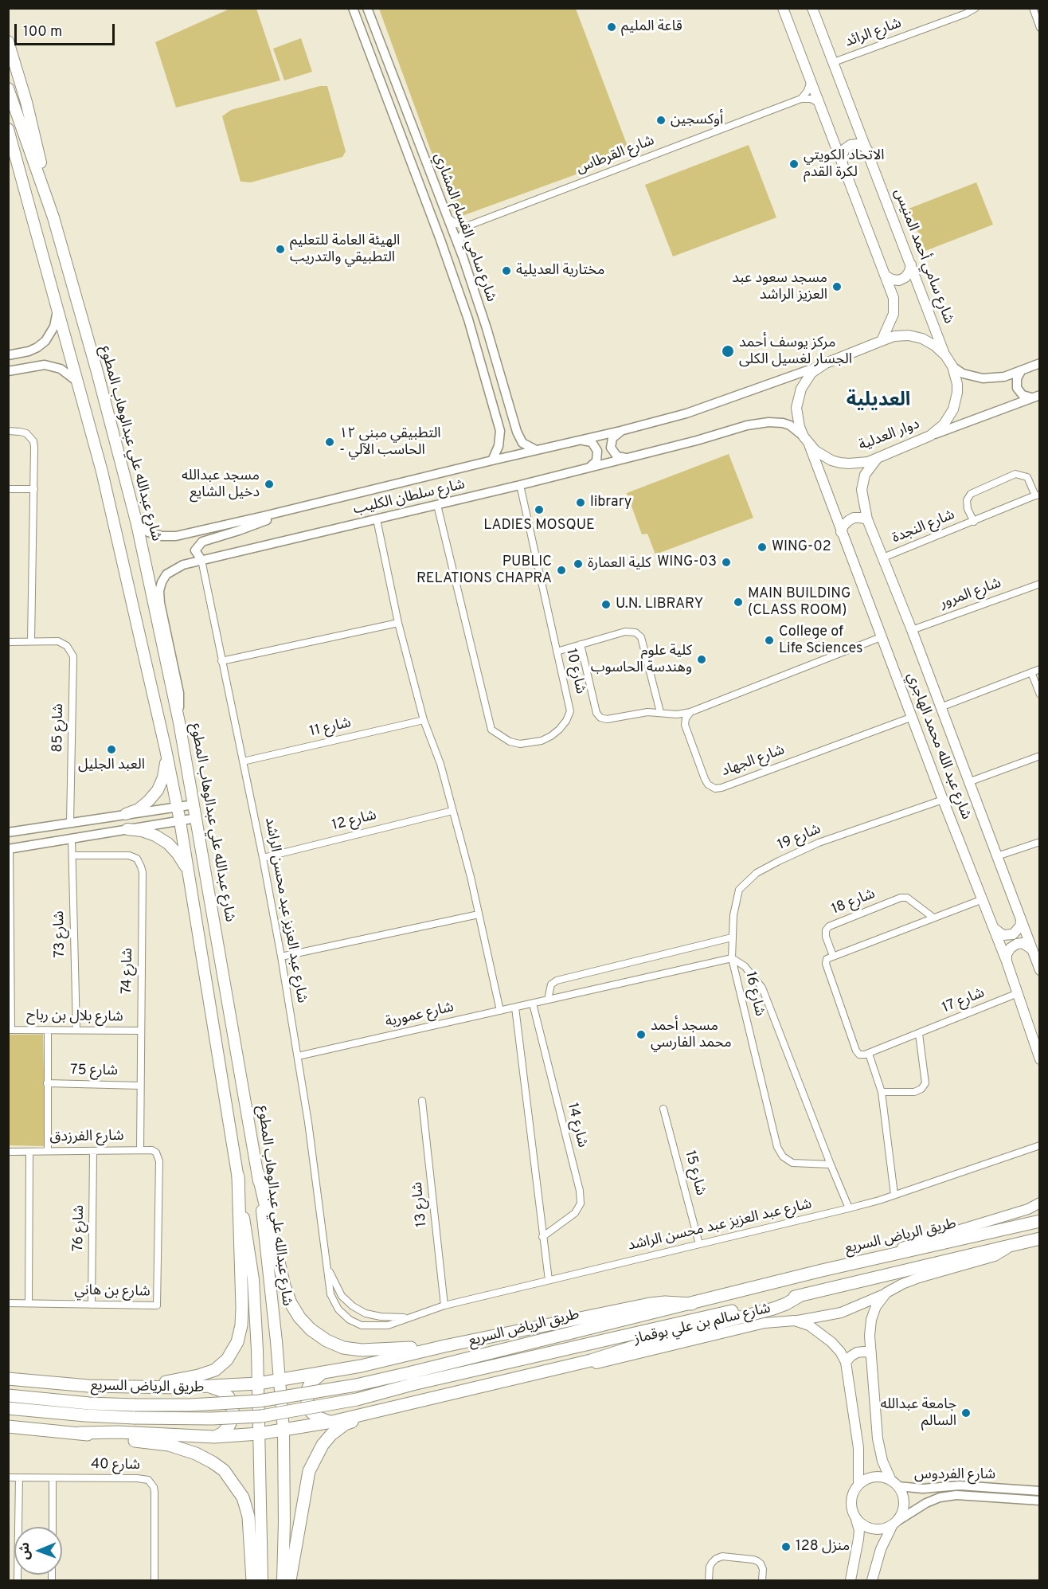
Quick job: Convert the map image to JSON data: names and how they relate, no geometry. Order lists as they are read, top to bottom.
{
  "streets": {
    "highway": ["طريق الرياض السريع"],
    "main road": [
      "شارع سامي أحمد المنيس",
      "دوار العدلية",
      "شارع عبدالله علي عبدالوهاب المطوع",
      "شارع عبد الله محمد الهاجري",
      "شارع سالم بن علي بوقماز"
    ],
    "street": [
      "شارع الرائد",
      "شارع القرطاس",
      "شارع سامي القسام المشاري",
      "شارع سلطان الكليب",
      "شارع النجدة",
      "شارع المرور",
      "شارع 10",
      "شارع 85",
      "شارع 11",
      "شارع الجهاد",
      "شارع 12",
      "شارع 19",
      "شارع 18",
      "شارع عبد العزيز عبد محسن الراشد",
      "شارع 73",
      "شارع 74",
      "شارع 16",
      "شارع 17",
      "شارع عمورية",
      "شارع بلال بن رباح",
      "شارع 75",
      "شارع 14",
      "شارع الفرزدق",
      "شارع 15",
      "شارع 13",
      "شارع 76",
      "شارع بن هاني",
      "شارع 40",
      "شارع الفردوس"
    ]
  },
  "crossings": [
    ["شارع الرائد", "شارع سامي أحمد المنيس"],
    ["شارع سامي القسام المشاري", "شارع سلطان الكليب"],
    ["شارع سامي أحمد المنيس", "دوار العدلية"],
    ["شارع سامي أحمد المنيس", "شارع سلطان الكليب"],
    ["شارع سامي أحمد المنيس", "شارع عبد الله محمد الهاجري"],
    ["دوار العدلية", "شارع سلطان الكليب"],
    ["دوار العدلية", "شارع عبد الله محمد الهاجري"],
    ["شارع عبدالله علي عبدالوهاب المطوع", "شارع سلطان الكليب"],
    ["شارع سلطان الكليب", "شارع 10"],
    ["شارع سلطان الكليب", "شارع عبد الله محمد الهاجري"],
    ["شارع سلطان الكليب", "شارع عبد العزيز عبد محسن الراشد"],
    ["شارع النجدة", "شارع عبد الله محمد الهاجري"],
    ["شارع المرور", "شارع عبد الله محمد الهاجري"],
    ["شارع 11", "شارع عبد العزيز عبد محسن الراشد"],
    ["شارع عبد الله محمد الهاجري", "شارع الجهاد"],
    ["شارع عبد الله محمد الهاجري", "شارع 19"],
    ["شارع عبد الله محمد الهاجري", "شارع 17"],
    ["شارع 12", "شارع عبد العزيز عبد محسن الراشد"],
    ["شارع 19", "شارع 16"],
    ["شارع 19", "شارع عمورية"],
    ["شارع عبد العزيز عبد محسن الراشد", "شارع 16"],
    ["شارع عبد العزيز عبد محسن الراشد", "شارع عمورية"],
    ["شارع عبد العزيز عبد محسن الراشد", "شارع 15"],
    ["شارع عبد العزيز عبد محسن الراشد", "شارع 13"],
    ["شارع 73", "شارع 74"],
    ["شارع 73", "شارع بلال بن رباح"],
    ["شارع 74", "شارع بلال بن رباح"],
    ["شارع 74", "شارع 75"],
    ["شارع 74", "شارع الفرزدق"],
    ["شارع 16", "شارع عمورية"],
    ["شارع عمورية", "شارع 14"],
    ["شارع الفرزدق", "شارع 76"],
    ["شارع الفرزدق", "شارع بن هاني"],
    ["شارع 76", "شارع بن هاني"],
    ["شارع سالم بن علي بوقماز", "شارع الفردوس"]
  ],
  "districts": ["العديلية"],
  "places": [
    "قاعة المليم",
    "أوكسجين",
    "الاتحاد الكويتي لكرة القدم",
    "الهيئة العامة للتعليم التطبيقي والتدريب",
    "مختارية العديلية",
    "مسجد سعود عبد العزيز الراشد",
    "مركز يوسف أحمد الجسار لغسيل الكلى",
    "التطبيقي مبنى ١٢ - الحاسب الآلي",
    "مسجد عبدالله دخيل الشايع",
    "library",
    "LADIES MOSQUE",
    "WING-02",
    "WING-03",
    "كلية العمارة",
    "PUBLIC RELATIONS CHAPRA",
    "MAIN BUILDING (CLASS ROOM)",
    "U.N. LIBRARY",
    "College of Life Sciences",
    "كلية علوم وهندسة الحاسوب",
    "العبد الجليل",
    "مسجد أحمد محمد الفارسي",
    "جامعة عبدالله السالم",
    "منزل 128"
  ],
  "scale_bar": "100 m",
  "north": "left"
}
